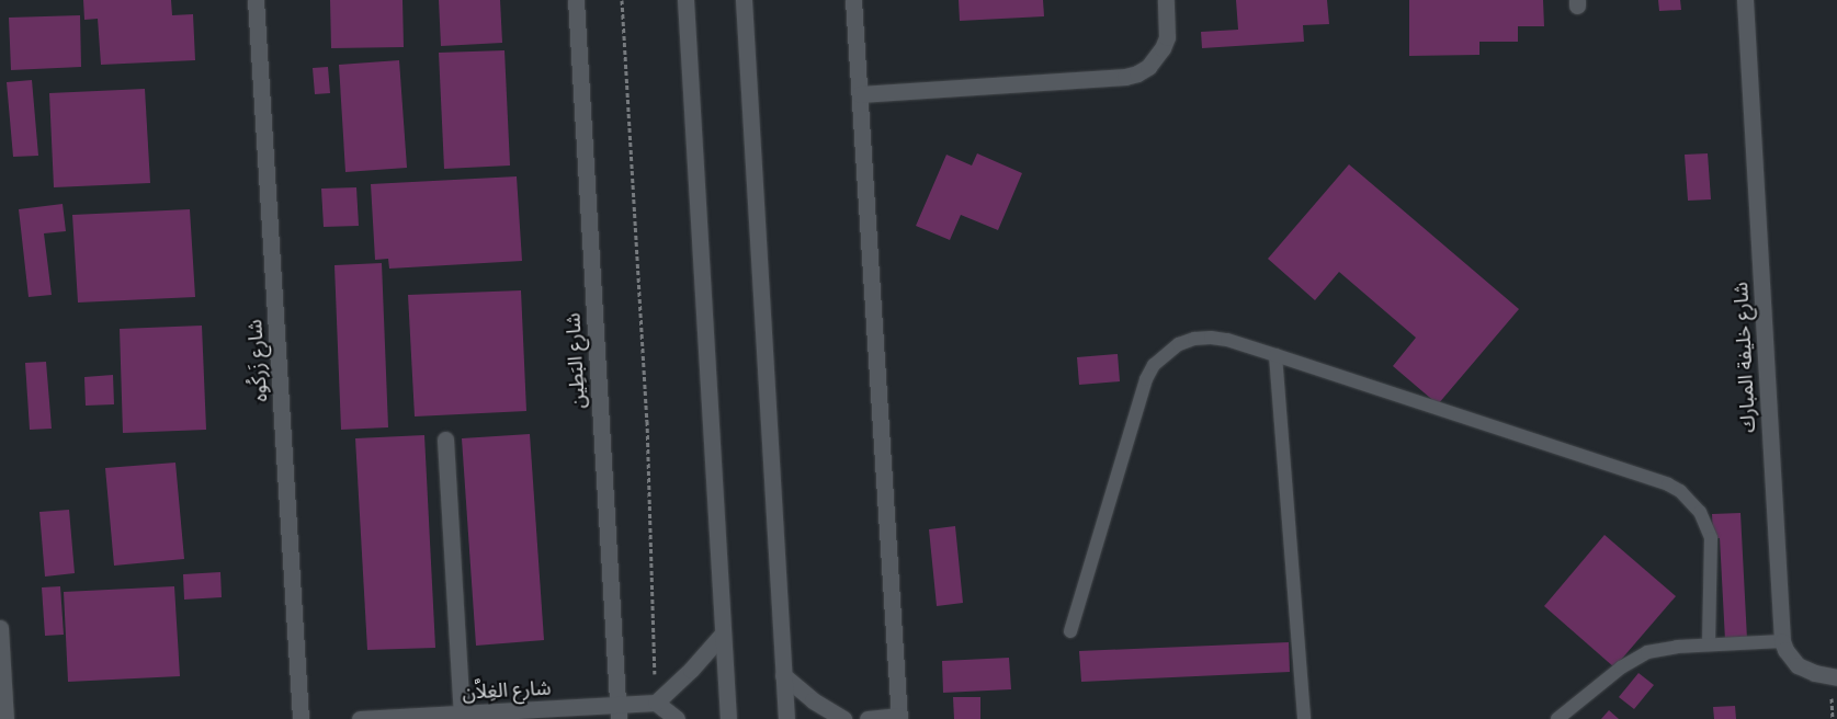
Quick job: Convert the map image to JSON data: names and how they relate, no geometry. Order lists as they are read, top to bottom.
{
  "streets": {
    "street": [
      "شارع خليفة المبارك",
      "شارع زَركُوه",
      "شارع البَطِين",
      "شارع الغِلاَّن"
    ]
  },
  "crossings": [
    ["شارع البَطِين", "شارع الغِلاَّن"]
  ]
}
